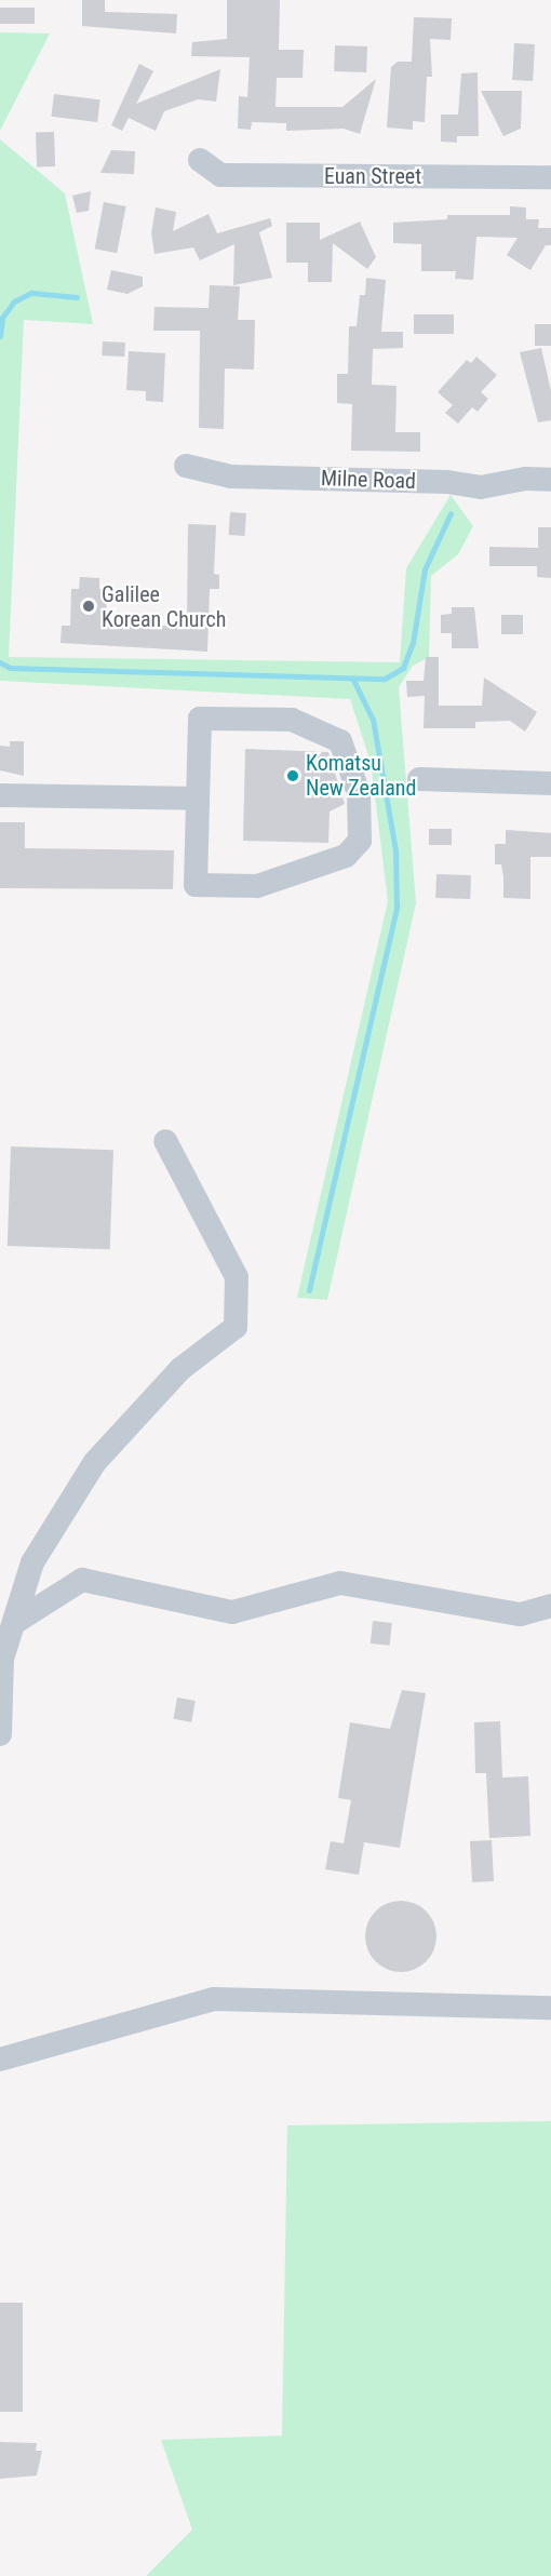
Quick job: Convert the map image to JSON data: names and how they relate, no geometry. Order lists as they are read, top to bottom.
{
  "streets": {
    "street": ["Euan Street", "Milne Road"]
  },
  "places": ["Galilee Korean Church", "Komatsu New Zealand"]
}
